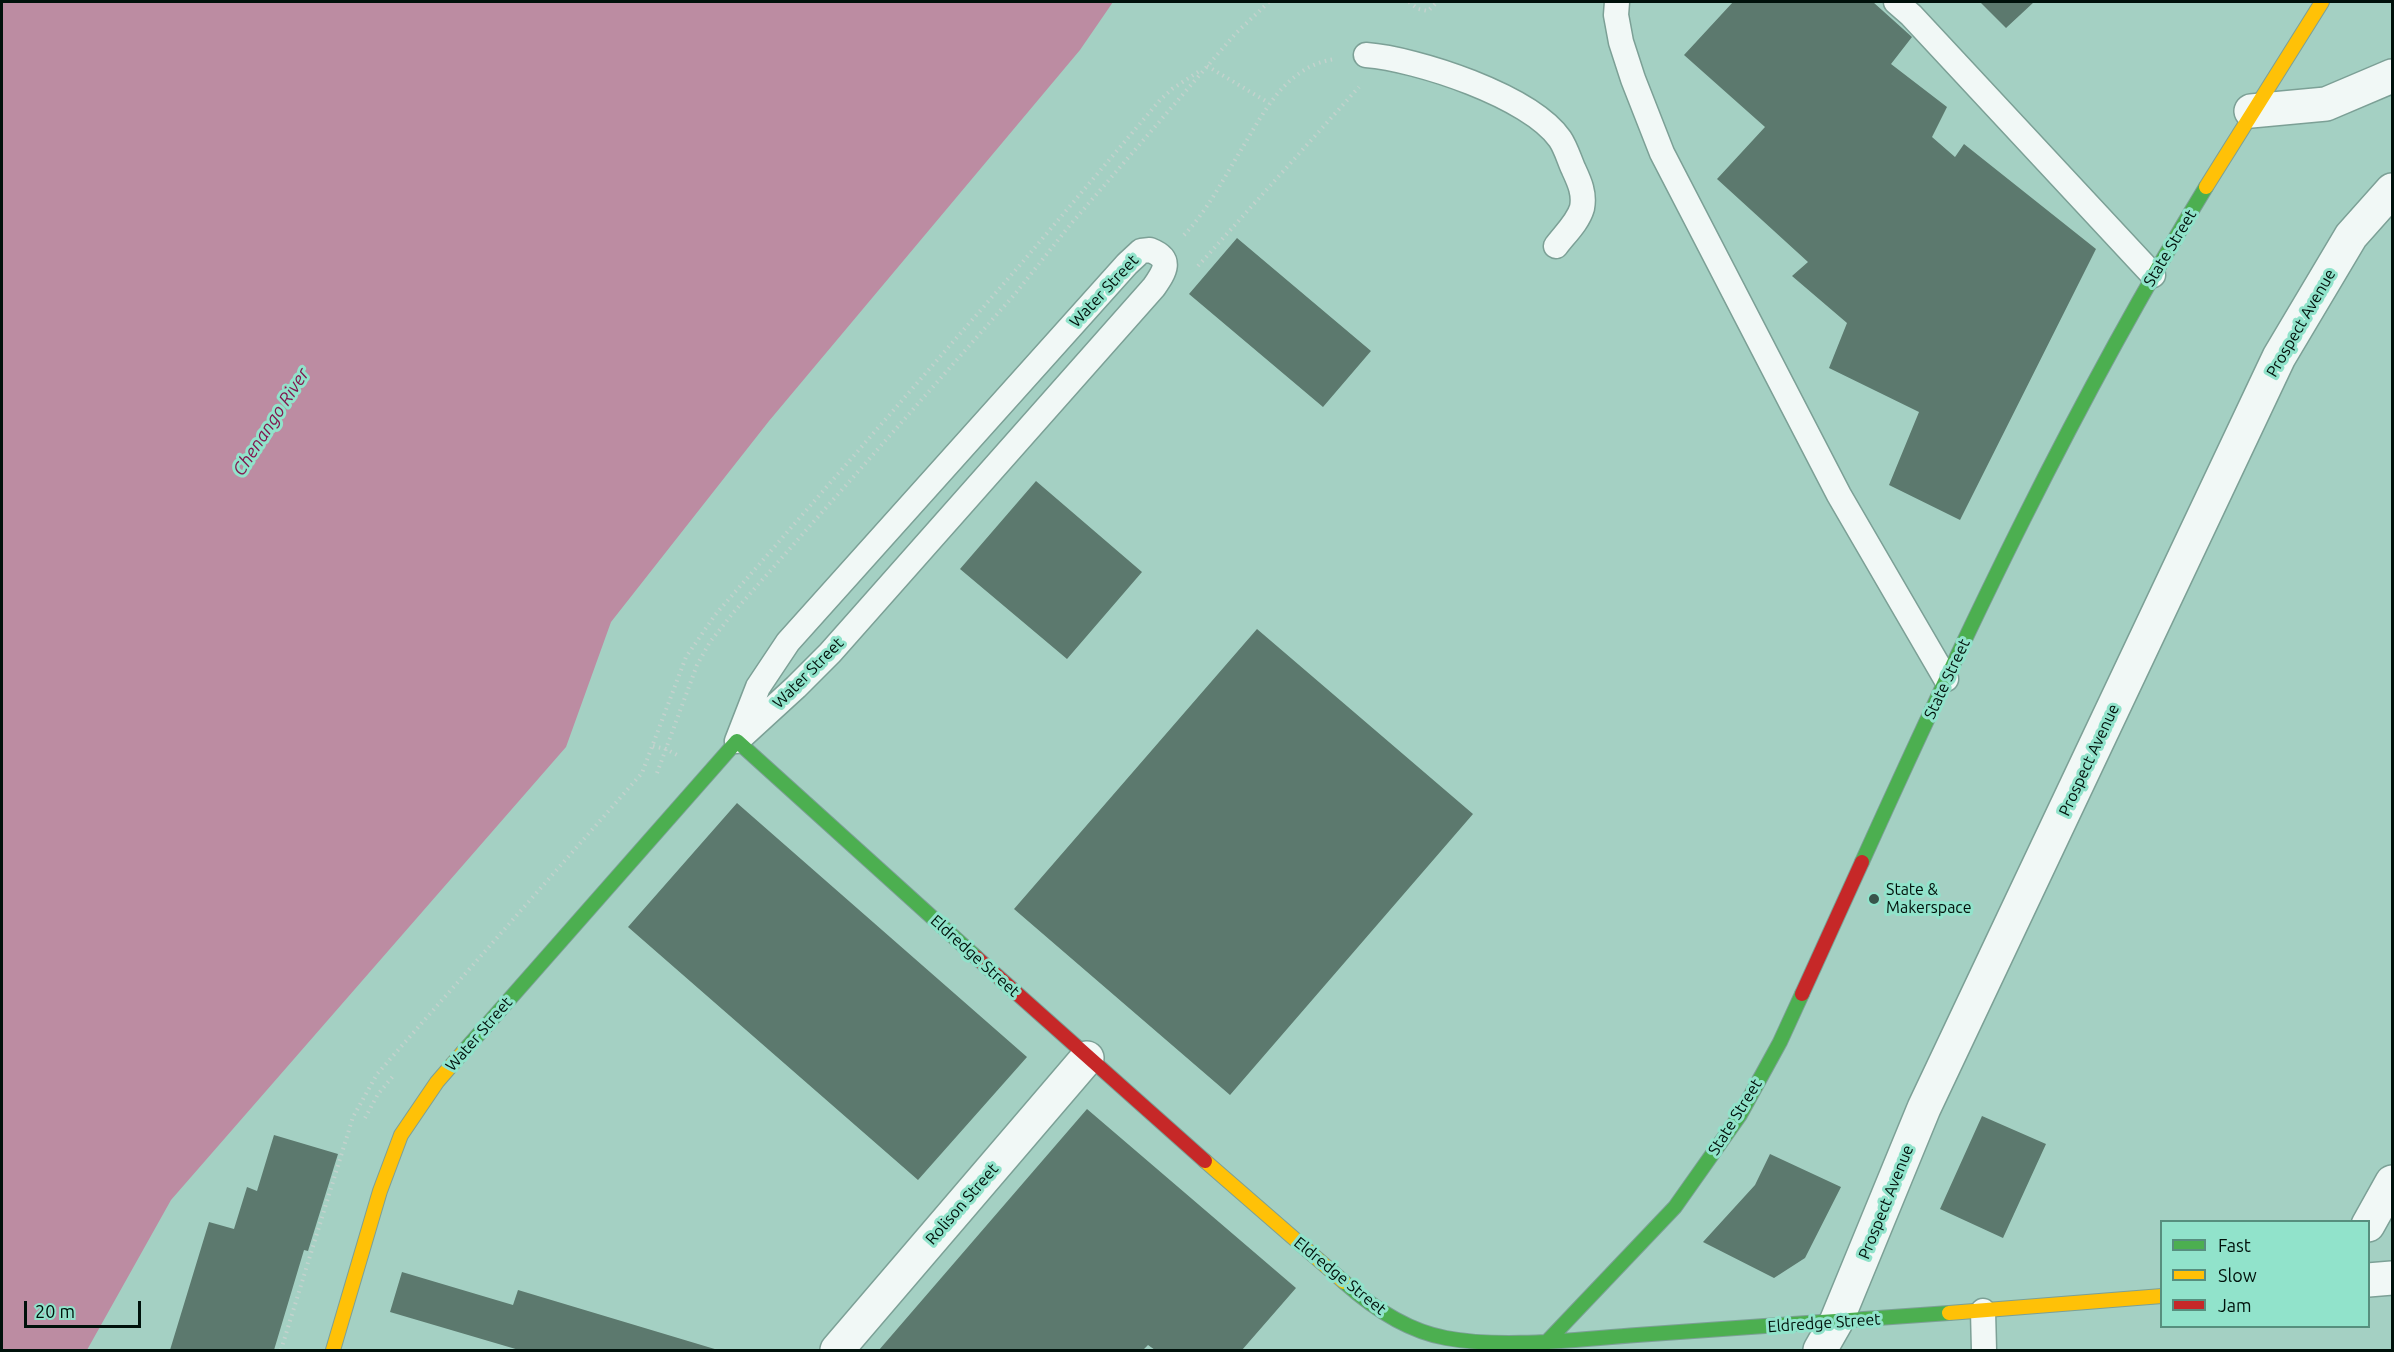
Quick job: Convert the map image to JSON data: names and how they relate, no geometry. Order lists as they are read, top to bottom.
{
  "streets": {
    "street": [
      "State Street",
      "Water Street",
      "Prospect Avenue",
      "Eldredge Street",
      "Rolison Street"
    ]
  },
  "crossings": [
    ["State Street", "Eldredge Street"],
    ["Water Street", "Eldredge Street"],
    ["Prospect Avenue", "Eldredge Street"],
    ["Eldredge Street", "Rolison Street"]
  ],
  "water": ["Chenango River"],
  "places": ["State & Makerspace"],
  "legend": ["Fast", "Slow", "Jam"],
  "scale_bar": "20 m"
}
